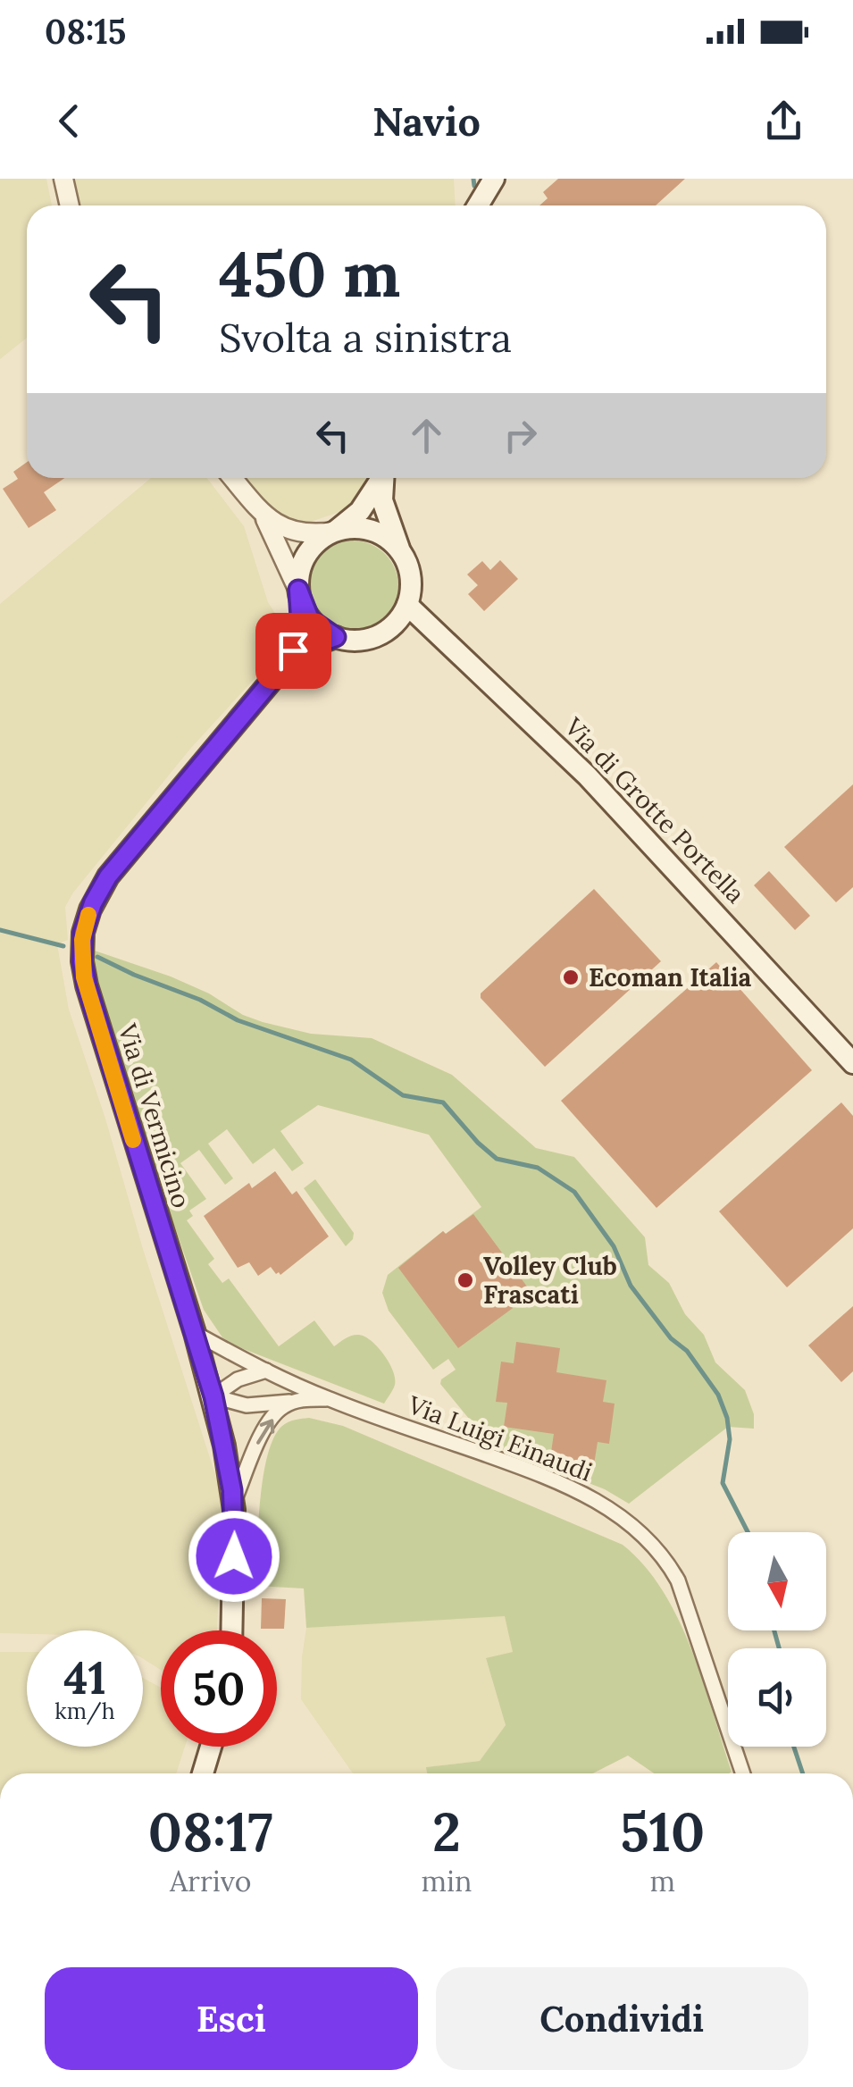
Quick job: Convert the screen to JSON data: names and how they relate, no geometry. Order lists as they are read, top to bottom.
{
  "streets": {
    "main road": ["Via di Grotte Portella", "Via di Vermicino"],
    "street": ["Via Luigi Einaudi"]
  },
  "crossings": [
    ["Via di Grotte Portella", "Via di Vermicino"],
    ["Via di Vermicino", "Via Luigi Einaudi"]
  ],
  "places": ["Ecoman Italia", "Volley Club Frascati"],
  "north": "bottom",
  "page": {
    "status": "08:15",
    "header": "Navio",
    "turn": ["450 m", "Svolta a sinistra"],
    "speed": "41 km/h",
    "limit": "50",
    "eta": [
      "08:17",
      "Arrivo",
      "2",
      "min",
      "510",
      "m"
    ],
    "buttons": ["Esci", "Condividi"]
  }
}
